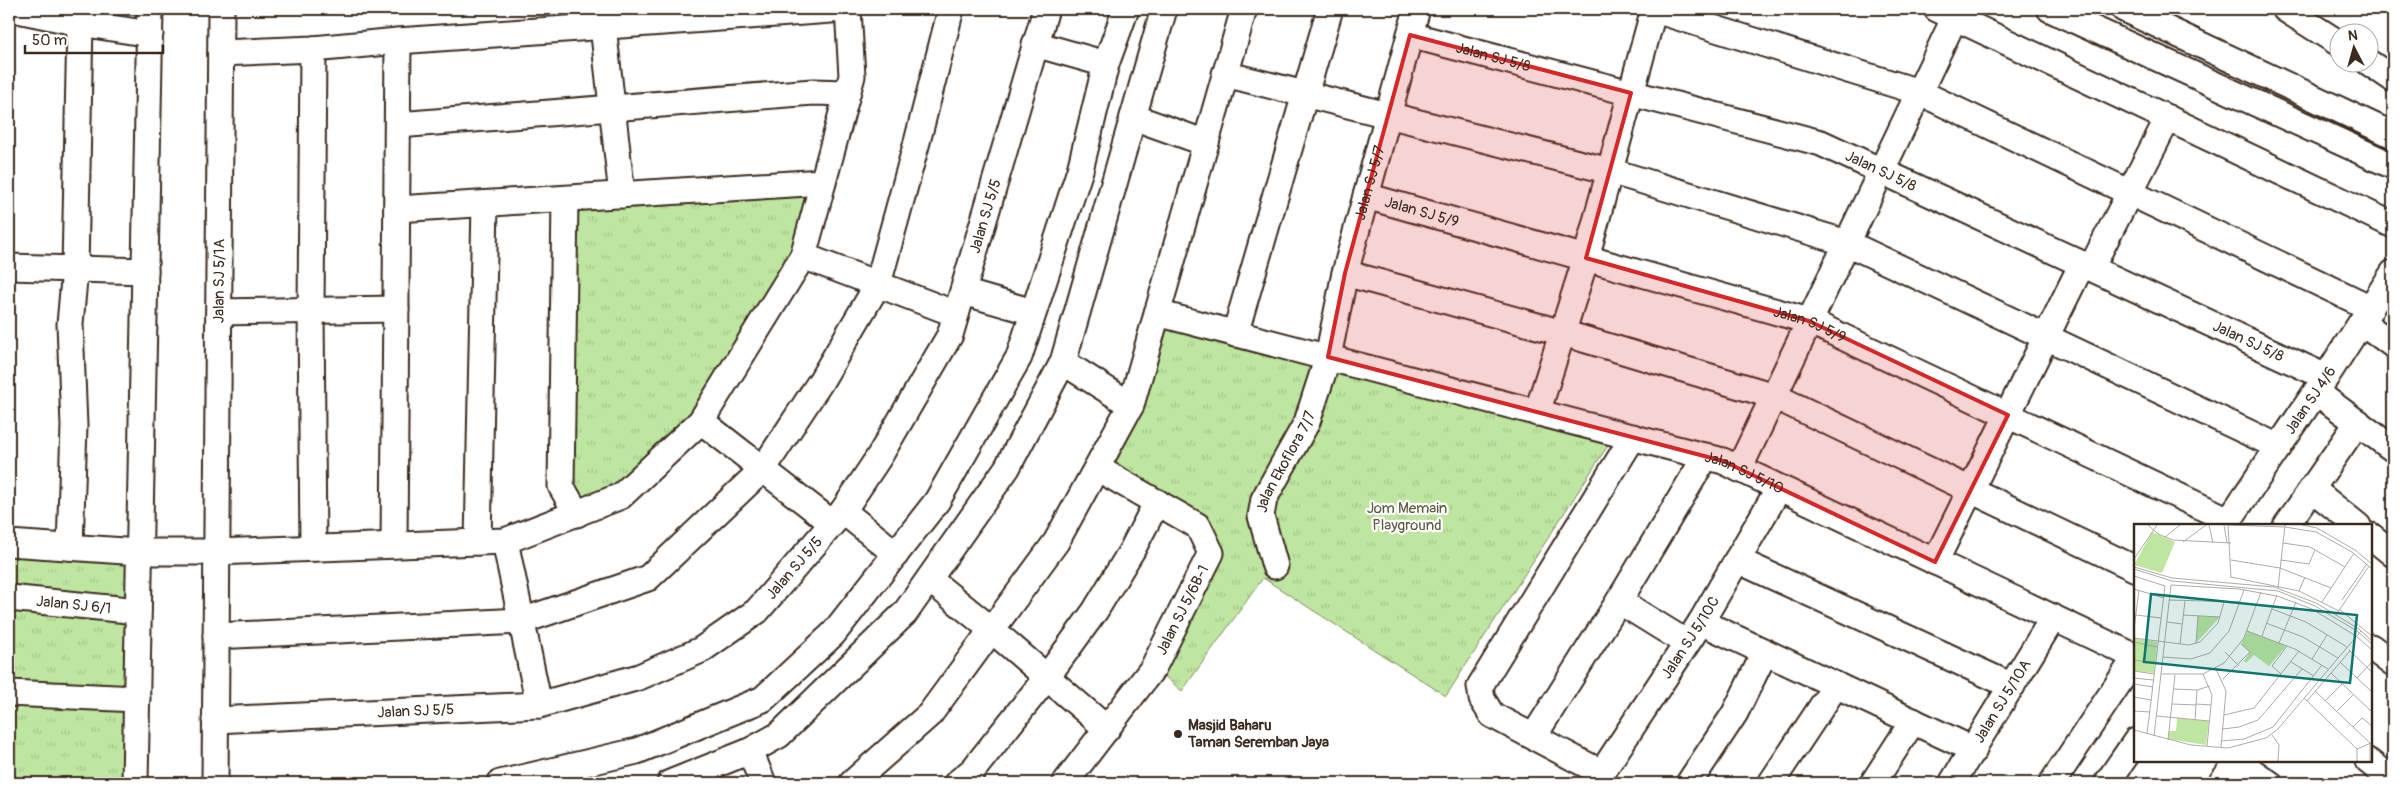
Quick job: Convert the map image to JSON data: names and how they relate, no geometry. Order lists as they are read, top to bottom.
{
  "streets": {
    "street": [
      "Jalan SJ 5/8",
      "Jalan SJ 5/7",
      "Jalan SJ 5/9",
      "Jalan SJ 5/5",
      "Jalan SJ 5/1A",
      "Jalan SJ 4/6",
      "Jalan Ekoflora 7/7",
      "Jalan SJ 5/10",
      "Jalan SJ 6/1",
      "Jalan SJ 5/6B-1",
      "Jalan SJ 5/10C",
      "Jalan SJ 5/10A"
    ]
  },
  "crossings": [
    ["Jalan SJ 5/8", "Jalan SJ 5/7"],
    ["Jalan SJ 5/8", "Jalan SJ 4/6"],
    ["Jalan SJ 5/7", "Jalan SJ 5/9"],
    ["Jalan SJ 5/7", "Jalan Ekoflora 7/7"],
    ["Jalan SJ 5/7", "Jalan SJ 5/10"],
    ["Jalan SJ 5/9", "Jalan SJ 4/6"],
    ["Jalan SJ 5/5", "Jalan SJ 5/1A"],
    ["Jalan Ekoflora 7/7", "Jalan SJ 5/10"],
    ["Jalan SJ 5/10", "Jalan SJ 5/10C"],
    ["Jalan SJ 5/10", "Jalan SJ 5/10A"]
  ],
  "parks": ["Jom Memain Playground"],
  "places": ["Masjid Baharu Taman Seremban Jaya"],
  "scale_bar": "50 m",
  "north": "top"
}
